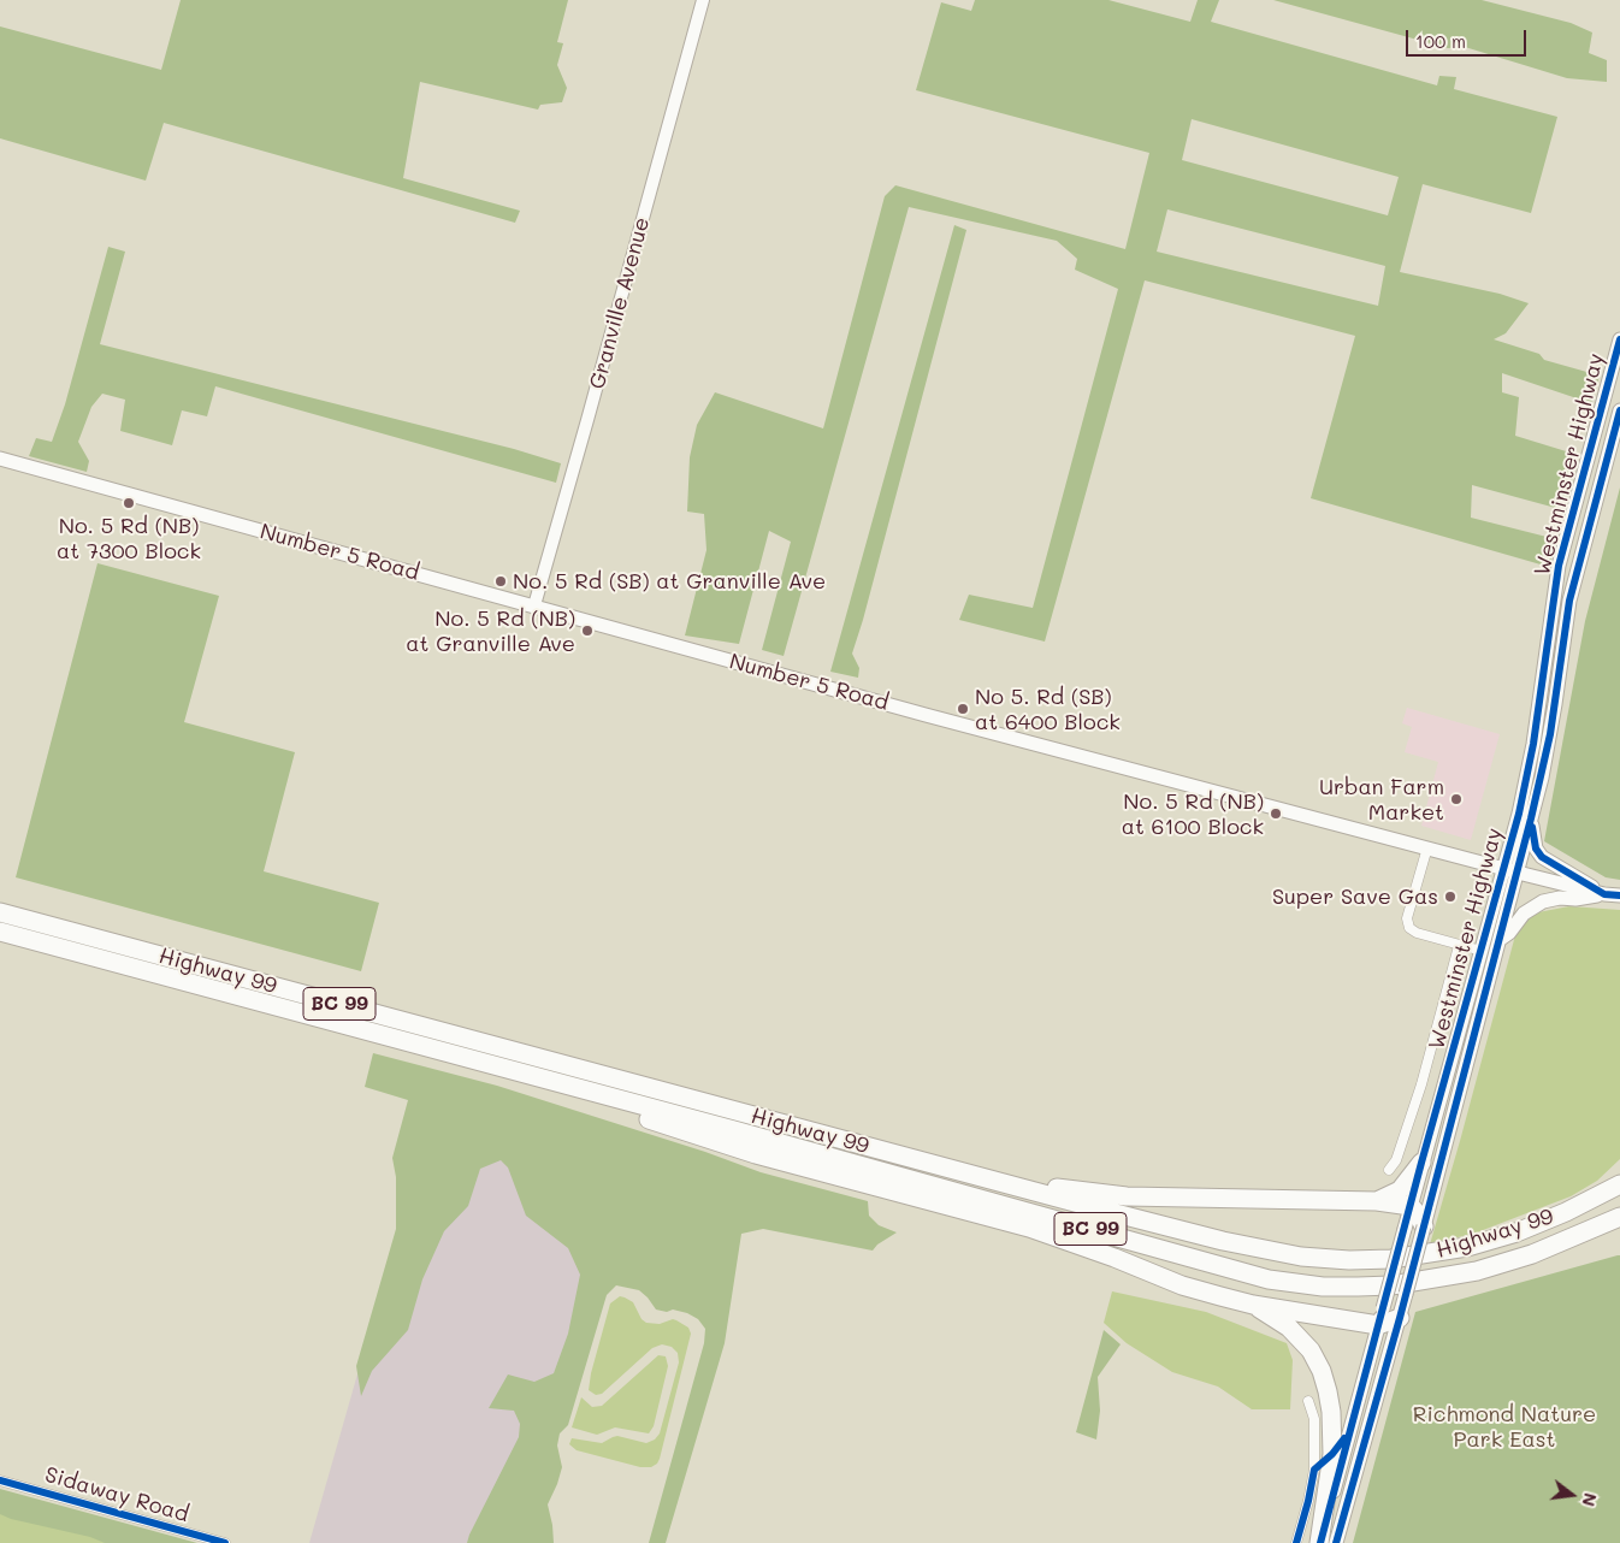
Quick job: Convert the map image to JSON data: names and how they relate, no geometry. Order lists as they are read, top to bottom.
{
  "streets": {
    "highway": ["Highway 99", "BC 99"],
    "main road": ["Westminster Highway", "Number 5 Road"],
    "street": ["Granville Avenue", "Sidaway Road"]
  },
  "crossings": [
    ["Granville Avenue", "Number 5 Road"],
    ["Westminster Highway", "Number 5 Road"]
  ],
  "parks": ["Richmond Nature Park East"],
  "places": [
    "No. 5 Rd (NB) at 7300 Block",
    "No. 5 Rd (SB) at Granville Ave",
    "No. 5 Rd (NB) at Granville Ave",
    "No 5. Rd (SB) at 6400 Block",
    "Urban Farm Market",
    "No. 5 Rd (NB) at 6100 Block",
    "Super Save Gas"
  ],
  "scale_bar": "100 m",
  "north": "right"
}
